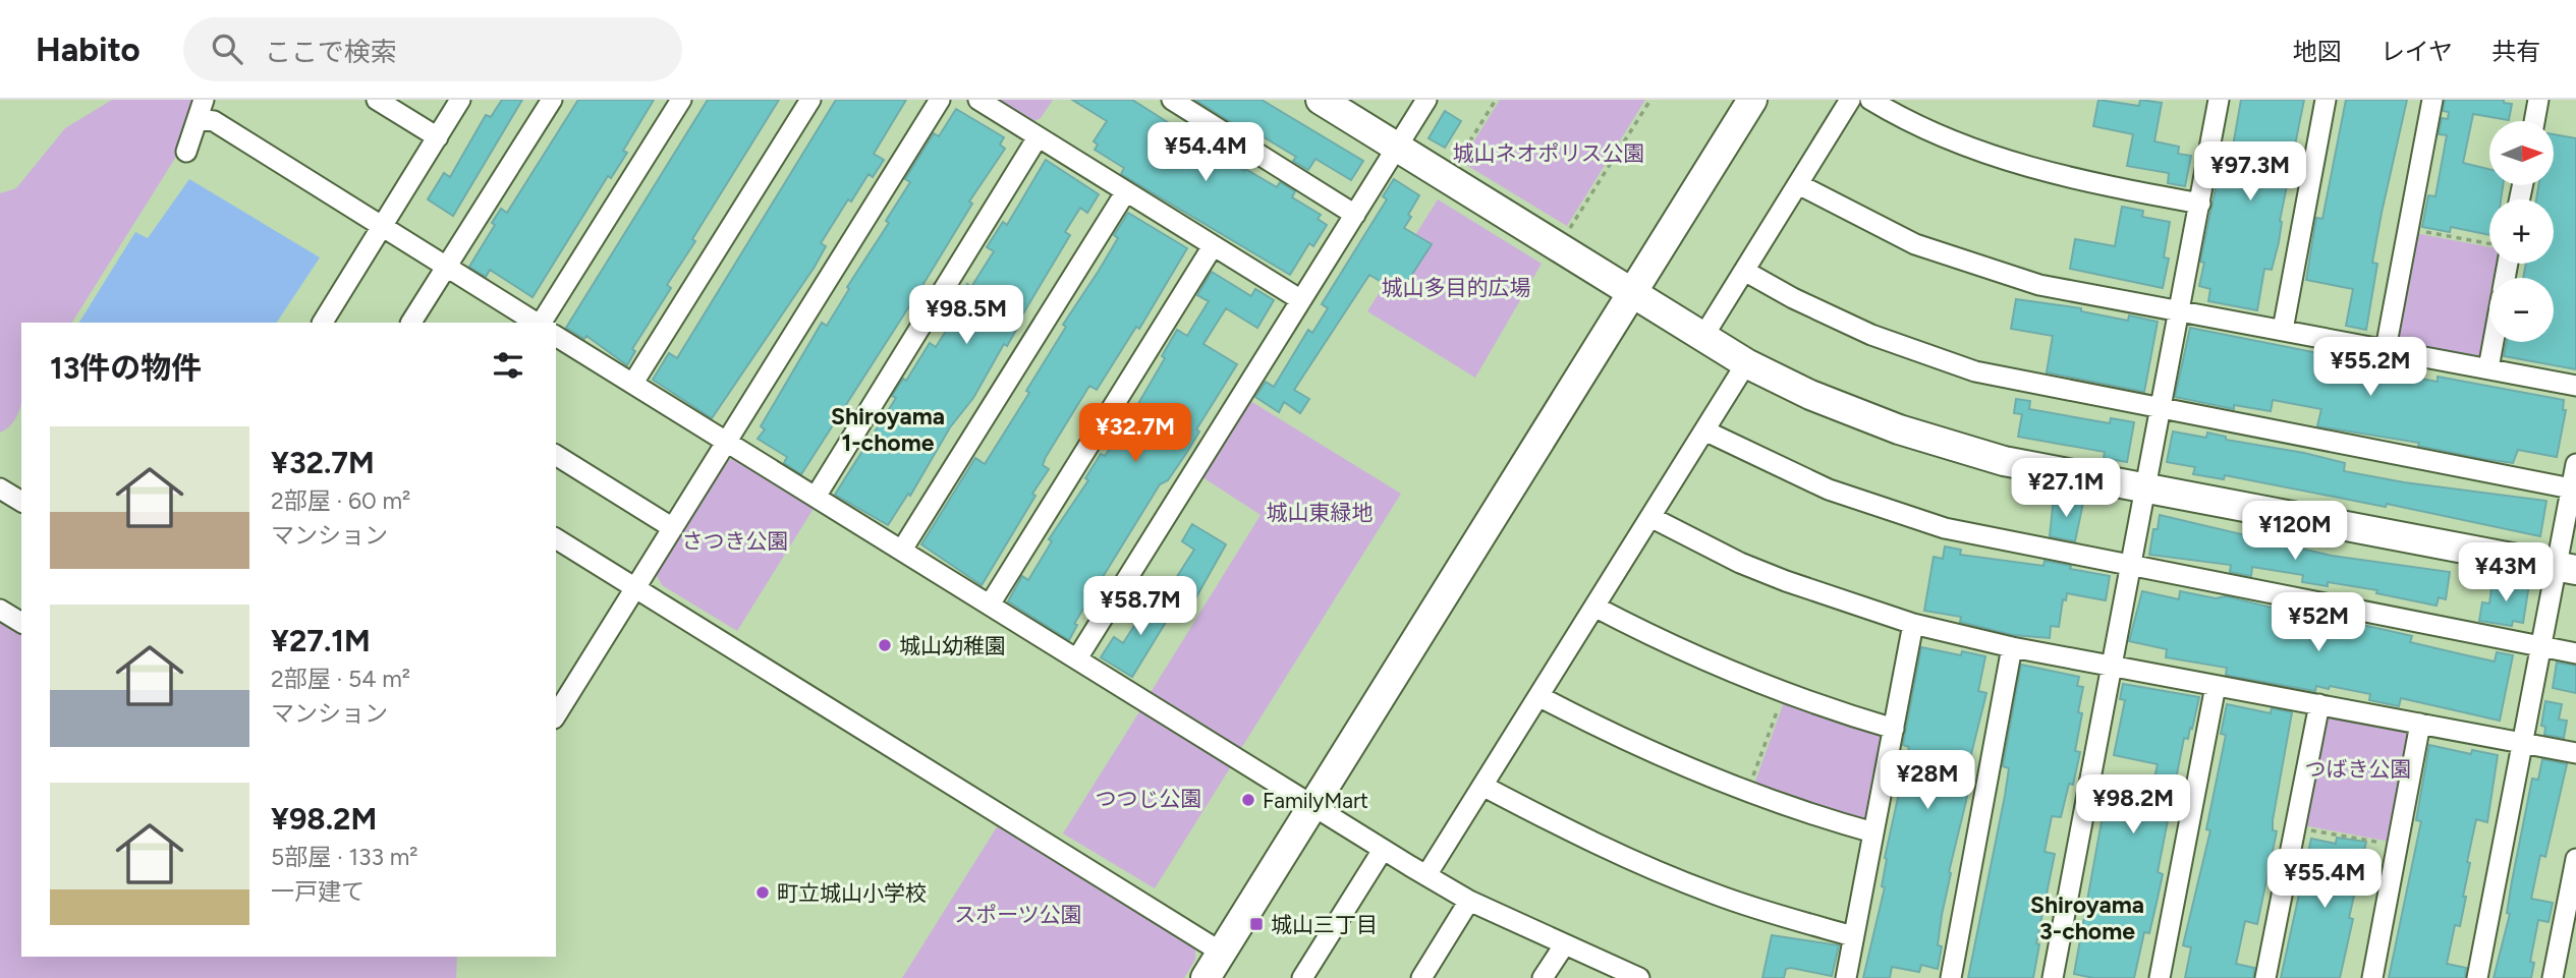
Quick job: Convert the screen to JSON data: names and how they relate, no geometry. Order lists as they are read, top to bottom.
{
  "districts": ["Shiroyama 1-chome", "Shiroyama 3-chome"],
  "parks": [
    "城山ネオポリス公園",
    "城山多目的広場",
    "城山東緑地",
    "さつき公園",
    "つばき公園",
    "つつじ公園",
    "スポーツ公園"
  ],
  "places": {
    "other": ["城山幼稚園", "FamilyMart", "町立城山小学校"],
    "transit": ["城山三丁目"]
  },
  "north": "right",
  "page": {
    "header": "Habito",
    "search": "ここで検索",
    "nav": ["地図", "レイヤ", "共有"],
    "map_buttons": ["+", "−"],
    "price": [
      "¥54.4M",
      "¥97.3M",
      "¥98.5M",
      "¥55.2M",
      "¥32.7M",
      "¥27.1M",
      "¥120M",
      "¥43M",
      "¥58.7M",
      "¥52M",
      "¥28M",
      "¥98.2M",
      "¥55.4M"
    ],
    "heading": "13件の物件",
    "list": [
      {
        "name": "¥32.7M",
        "note": "2部屋 · 60 m² · マンション"
      },
      {
        "name": "¥27.1M",
        "note": "2部屋 · 54 m² · マンション"
      },
      {
        "name": "¥98.2M",
        "note": "5部屋 · 133 m² · 一戸建て"
      }
    ]
  }
}
